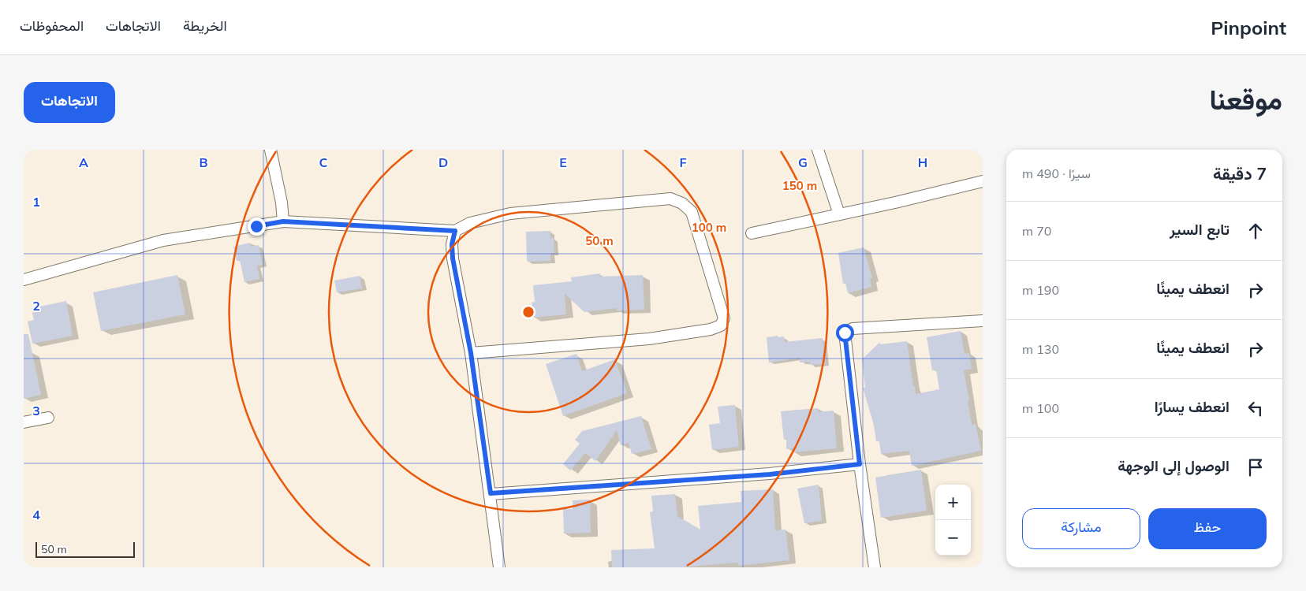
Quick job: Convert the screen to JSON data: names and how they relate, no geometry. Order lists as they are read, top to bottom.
{
  "scale_bar": "50 m",
  "page": {
    "header": "Pinpoint",
    "nav": ["الخريطة", "الاتجاهات", "المحفوظات"],
    "title": "موقعنا",
    "buttons": [
      "الاتجاهات",
      ["حفظ", "مشاركة"]
    ],
    "heading": ["7 دقيقة", "سيرًا · 490 m"],
    "list": [
      ["تابع السير", "70 m"],
      ["انعطف يمينًا", "190 m"],
      ["انعطف يمينًا", "130 m"],
      ["انعطف يسارًا", "100 m"],
      "الوصول إلى الوجهة"
    ],
    "map_buttons": ["+", "−"],
    "scale": "50 m"
  },
  "grid": {
    "columns": [
      "A",
      "B",
      "C",
      "D",
      "E",
      "F",
      "G",
      "H"
    ],
    "rows": [
      "1",
      "2",
      "3",
      "4"
    ]
  },
  "rings": ["150 m", "100 m", "50 m"]
}
